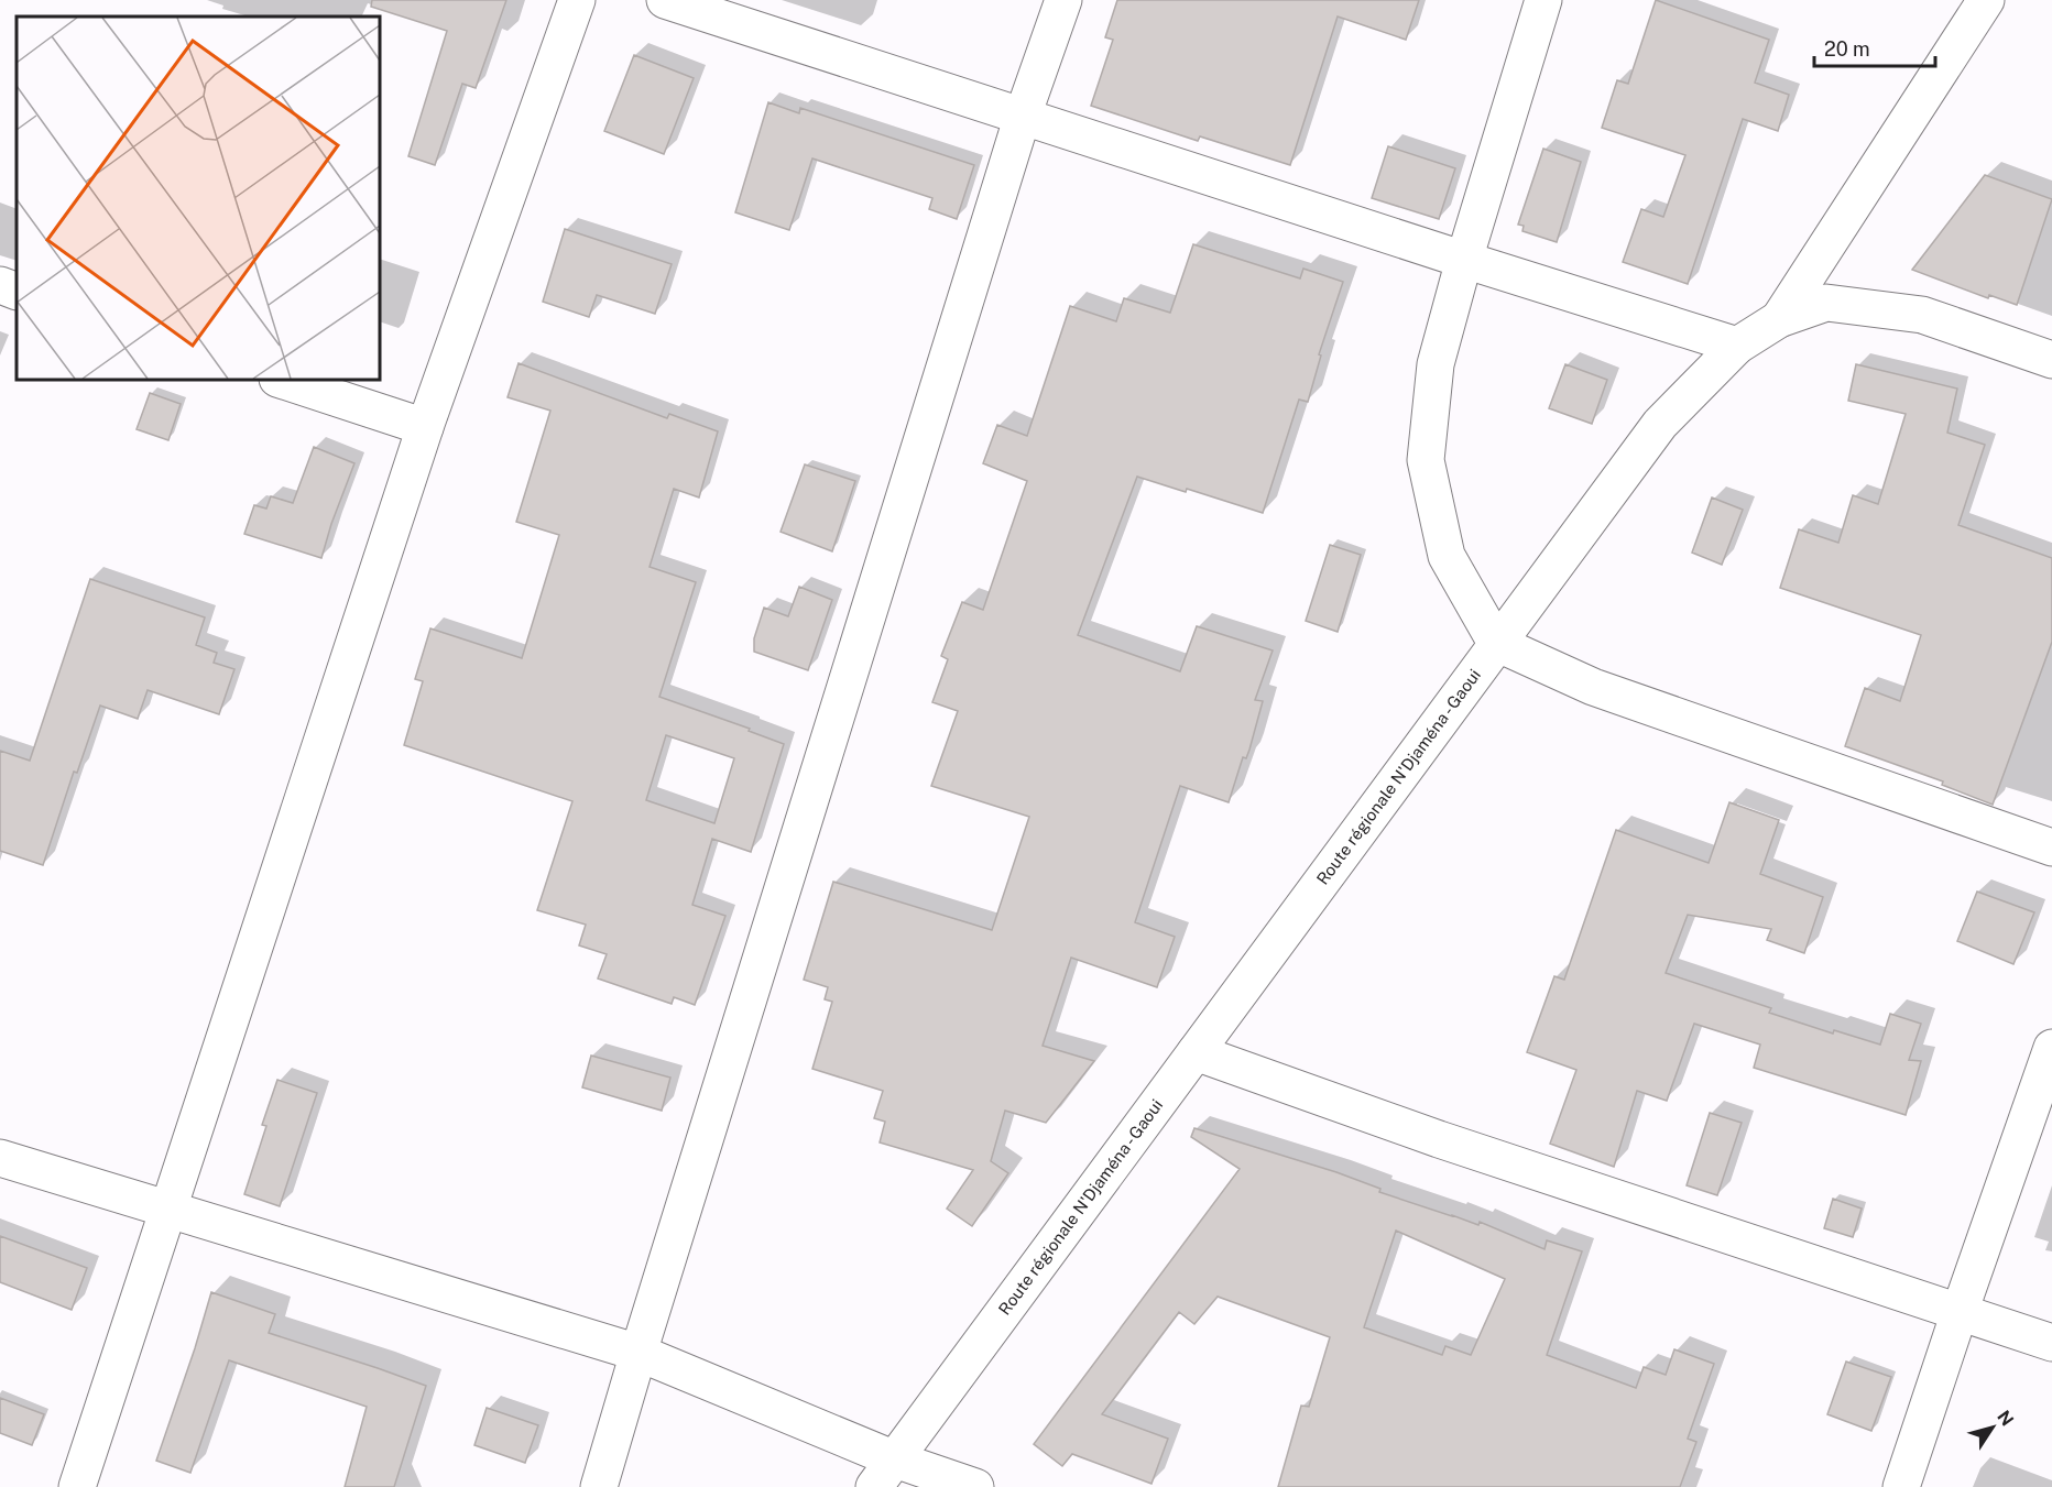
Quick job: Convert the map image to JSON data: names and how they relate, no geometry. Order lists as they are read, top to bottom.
{
  "streets": {
    "street": ["Route régionale N'Djaména - Gaoui"]
  },
  "scale_bar": "20 m",
  "north": "top right"
}
